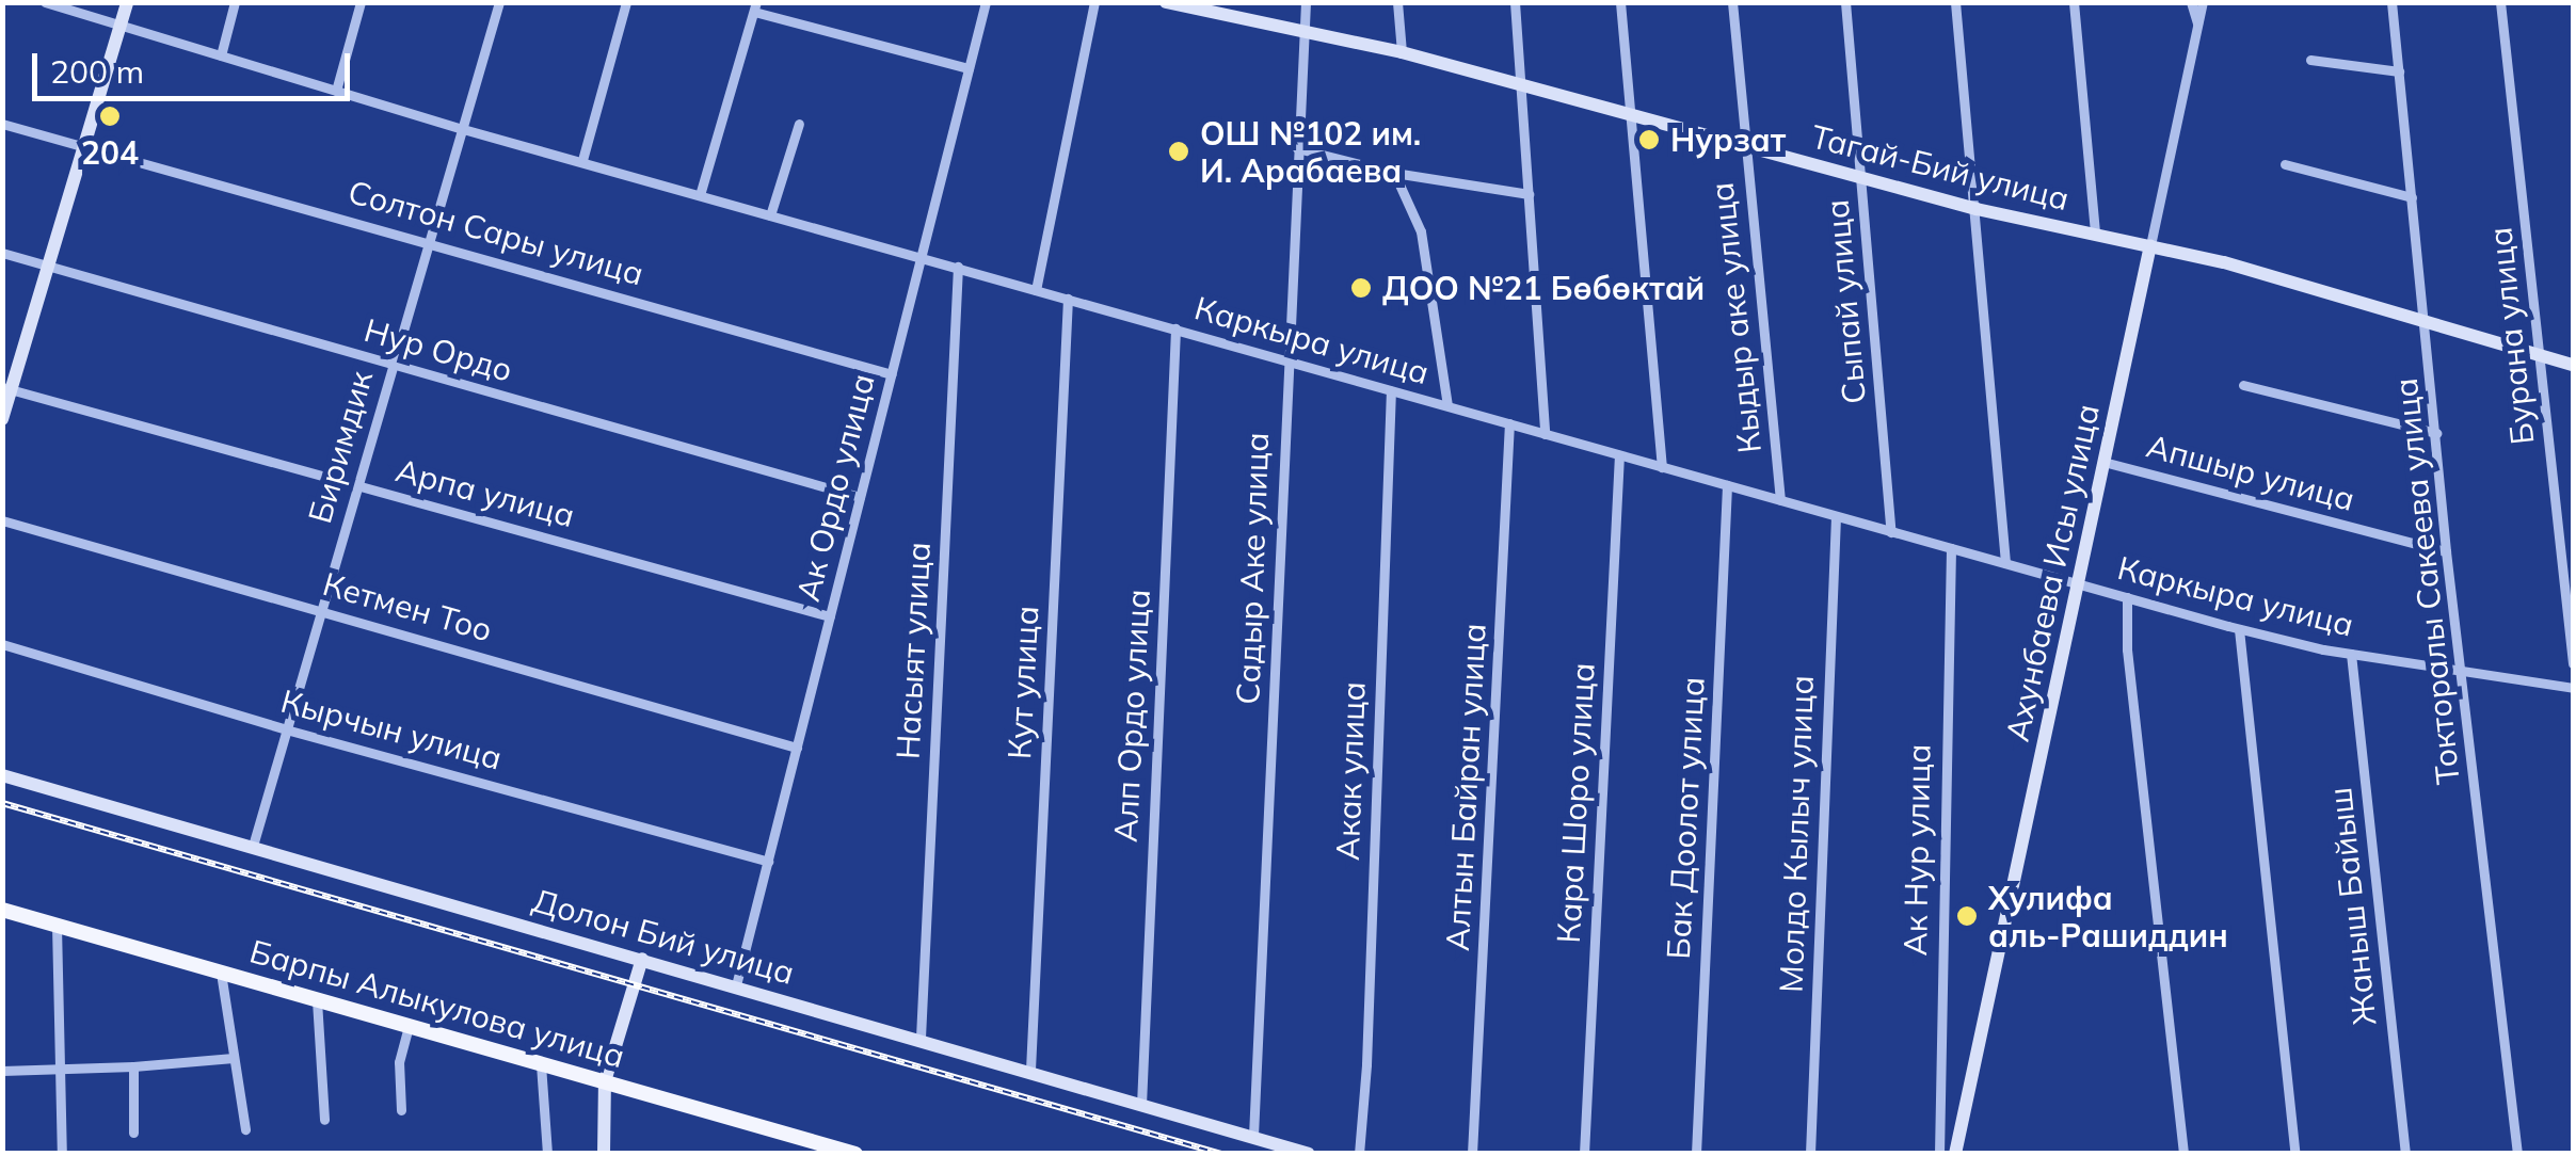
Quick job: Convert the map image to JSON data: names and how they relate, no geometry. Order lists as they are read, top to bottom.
{
  "streets": {
    "main road": ["Барпы Алыкулова улица"],
    "street": [
      "Тагай-Бий улица",
      "Солтон Сары улица",
      "Сыпай улица",
      "Кыдыр аке улица",
      "Бурана улица",
      "Каркыра улица",
      "Нур Ордо",
      "Биримдик",
      "Апшыр улица",
      "Ак Ордо улица",
      "Арпа улица",
      "Садыр Аке улица",
      "Ахунбаева Исы улица",
      "Токторалы Сакеева улица",
      "Кетмен Тоо",
      "Насыят улица",
      "Кут улица",
      "Алп Ордо улица",
      "Кырчын улица",
      "Акак улица",
      "Алтын Байран улица",
      "Кара Шоро улица",
      "Бак Доолот улица",
      "Молдо Кылыч улица",
      "Ак Нур улица",
      "Жаныш Байыш",
      "Долон Бий улица"
    ]
  },
  "crossings": [
    ["Тагай-Бий улица", "Сыпай улица"],
    ["Тагай-Бий улица", "Кыдыр аке улица"],
    ["Тагай-Бий улица", "Бурана улица"],
    ["Тагай-Бий улица", "Садыр Аке улица"],
    ["Тагай-Бий улица", "Ахунбаева Исы улица"],
    ["Тагай-Бий улица", "Токторалы Сакеева улица"],
    ["Солтон Сары улица", "Биримдик"],
    ["Солтон Сары улица", "Ак Ордо улица"],
    ["Сыпай улица", "Каркыра улица"],
    ["Кыдыр аке улица", "Каркыра улица"],
    ["Каркыра улица", "Биримдик"],
    ["Каркыра улица", "Ак Ордо улица"],
    ["Каркыра улица", "Садыр Аке улица"],
    ["Каркыра улица", "Ахунбаева Исы улица"],
    ["Каркыра улица", "Токторалы Сакеева улица"],
    ["Каркыра улица", "Насыят улица"],
    ["Каркыра улица", "Кут улица"],
    ["Каркыра улица", "Алп Ордо улица"],
    ["Каркыра улица", "Акак улица"],
    ["Каркыра улица", "Алтын Байран улица"],
    ["Каркыра улица", "Кара Шоро улица"],
    ["Каркыра улица", "Бак Доолот улица"],
    ["Каркыра улица", "Молдо Кылыч улица"],
    ["Каркыра улица", "Ак Нур улица"],
    ["Каркыра улица", "Жаныш Байыш"],
    ["Нур Ордо", "Биримдик"],
    ["Нур Ордо", "Ак Ордо улица"],
    ["Биримдик", "Арпа улица"],
    ["Биримдик", "Кетмен Тоо"],
    ["Биримдик", "Кырчын улица"],
    ["Биримдик", "Долон Бий улица"],
    ["Апшыр улица", "Ахунбаева Исы улица"],
    ["Апшыр улица", "Токторалы Сакеева улица"],
    ["Ак Ордо улица", "Арпа улица"],
    ["Ак Ордо улица", "Кетмен Тоо"],
    ["Ак Ордо улица", "Кырчын улица"],
    ["Ак Ордо улица", "Долон Бий улица"],
    ["Садыр Аке улица", "Долон Бий улица"],
    ["Насыят улица", "Долон Бий улица"],
    ["Кут улица", "Долон Бий улица"],
    ["Алп Ордо улица", "Долон Бий улица"]
  ],
  "places": [
    "204",
    "Нурзат",
    "ОШ №102 им. И. Арабаева",
    "ДОО №21 Бөбөктай",
    "Хулифа аль-Рашиддин"
  ],
  "scale_bar": "200 m"
}
